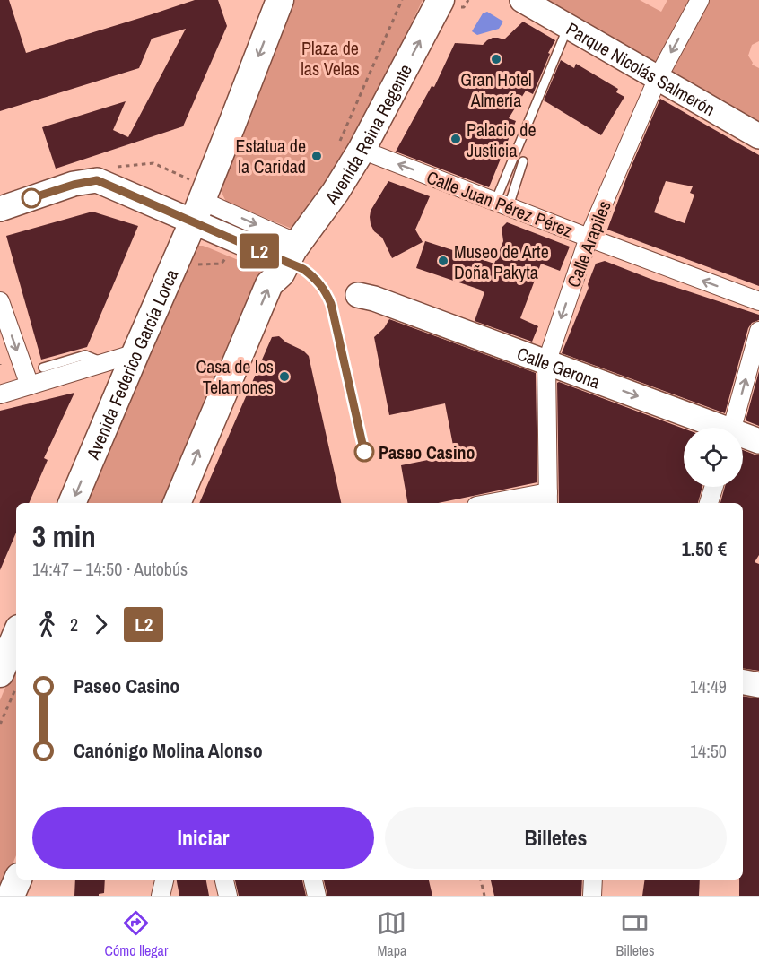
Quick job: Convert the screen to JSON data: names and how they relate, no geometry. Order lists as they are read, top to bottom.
{
  "streets": {
    "main road": ["Avenida Reina Regente", "Avenida Federico García Lorca"],
    "street": [
      "Parque Nicolás Salmerón",
      "Calle Juan Pérez Pérez",
      "Calle Arapiles",
      "Calle Gerona"
    ]
  },
  "crossings": [
    ["Parque Nicolás Salmerón", "Calle Arapiles"],
    ["Avenida Reina Regente", "Calle Juan Pérez Pérez"],
    ["Calle Juan Pérez Pérez", "Calle Arapiles"],
    ["Calle Arapiles", "Calle Gerona"]
  ],
  "one_way": ["Calle Juan Pérez Pérez", "Calle Arapiles", "Calle Gerona"],
  "parks": ["Plaza de las Velas"],
  "places": [
    "Gran Hotel Almería",
    "Palacio de Justicia",
    "Estatua de la Caridad",
    "Museo de Arte Doña Pakyta",
    "Casa de los Telamones",
    "Paseo Casino"
  ],
  "lines": ["bus line L2"],
  "page": {
    "on_map": "L2",
    "heading": ["3 min", "14:47 – 14:50 · Autobús", "1.50 €"],
    "legs": ["2", "L2"],
    "list": [
      {
        "name": "Paseo Casino",
        "value": "14:49"
      },
      {
        "name": "Canónigo Molina Alonso",
        "value": "14:50"
      }
    ],
    "buttons": ["Iniciar", "Billetes"],
    "tabs": ["Cómo llegar", "Mapa", "Billetes"]
  }
}
